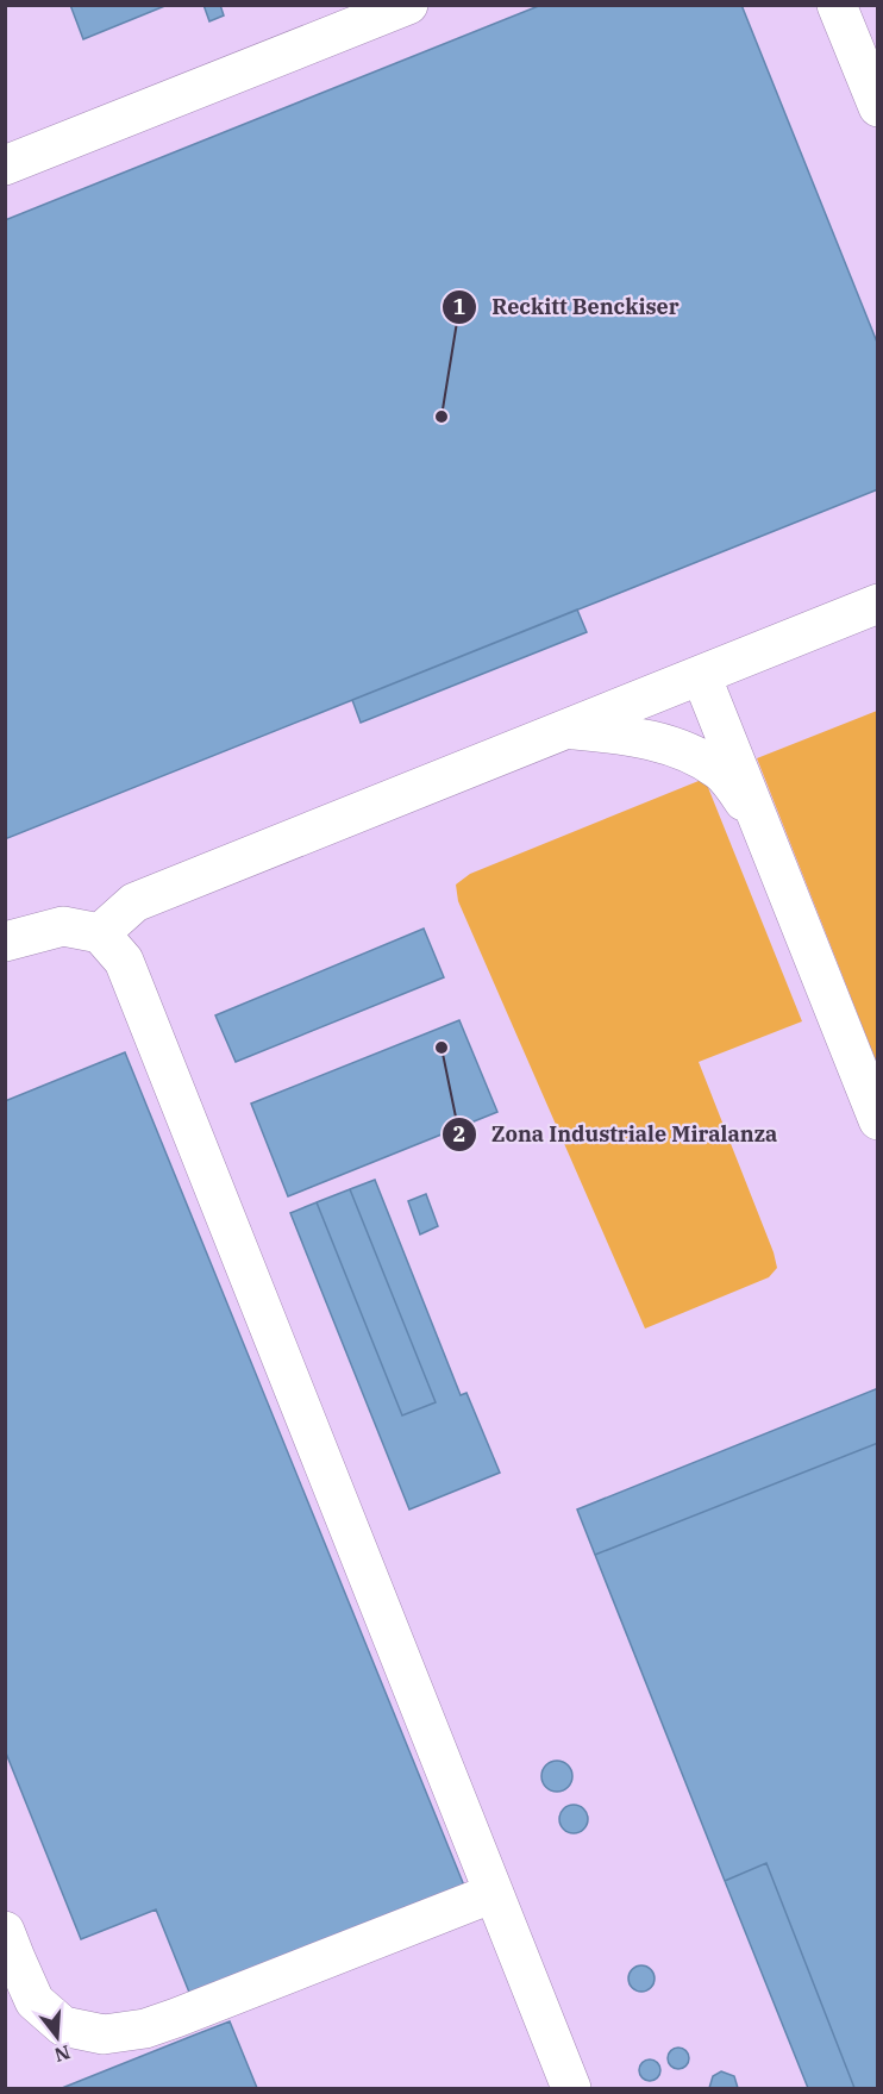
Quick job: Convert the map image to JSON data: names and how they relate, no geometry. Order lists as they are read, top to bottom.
{
  "places": ["Reckitt Benckiser", "Zona Industriale Miralanza"],
  "north": "bottom"
}
